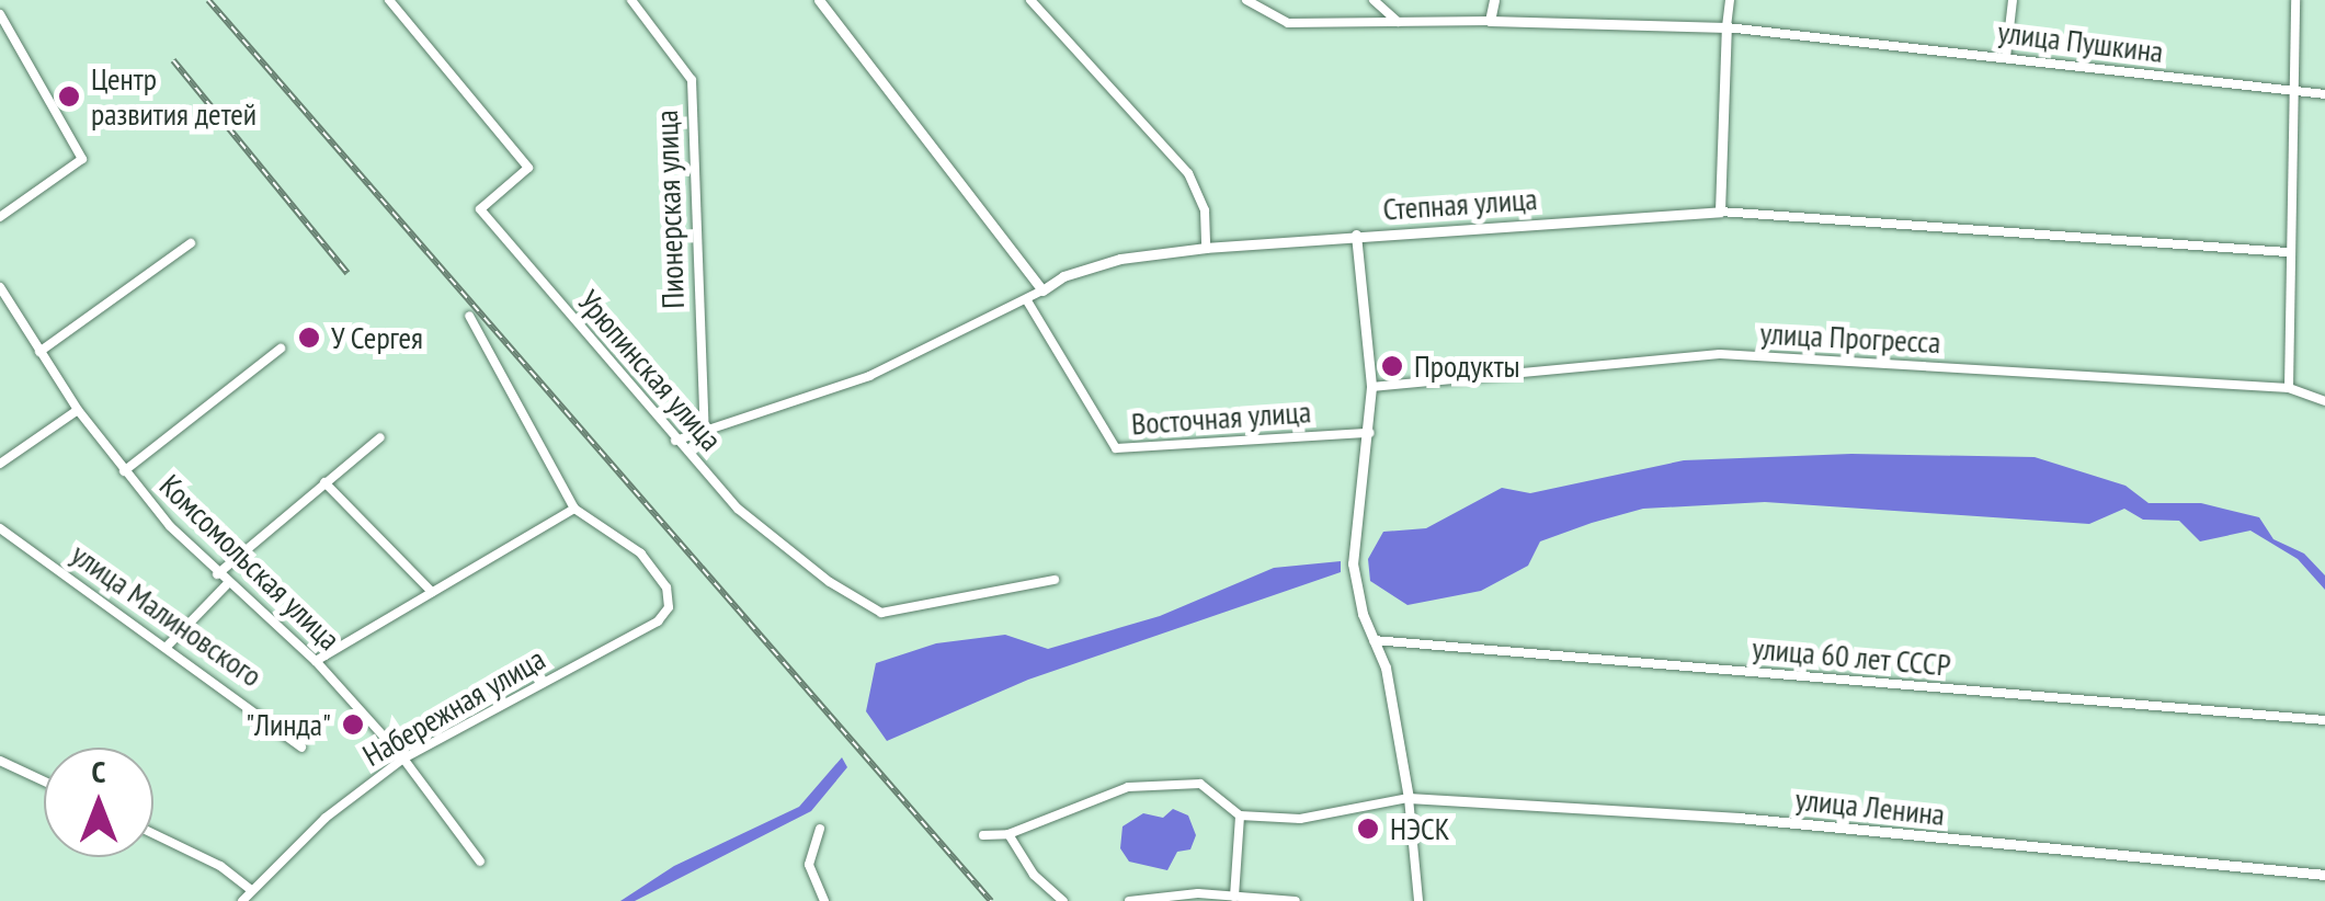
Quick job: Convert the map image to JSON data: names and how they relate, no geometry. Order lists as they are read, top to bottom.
{
  "streets": {
    "street": [
      "улица Пушкина",
      "Степная улица",
      "Пионерская улица",
      "улица Прогресса",
      "Урюпинская улица",
      "Восточная улица",
      "Комсомольская улица",
      "улица Малиновского",
      "улица 60 лет СССР",
      "Набережная улица",
      "улица Ленина"
    ]
  },
  "crossings": [
    ["Степная улица", "Пионерская улица"],
    ["Степная улица", "Урюпинская улица"],
    ["Степная улица", "Восточная улица"],
    ["Комсомольская улица", "Набережная улица"]
  ],
  "places": [
    "Центр развития детей",
    "У Сергея",
    "Продукты",
    "\"Линда\"",
    "НЭСК"
  ],
  "north": "top"
}
